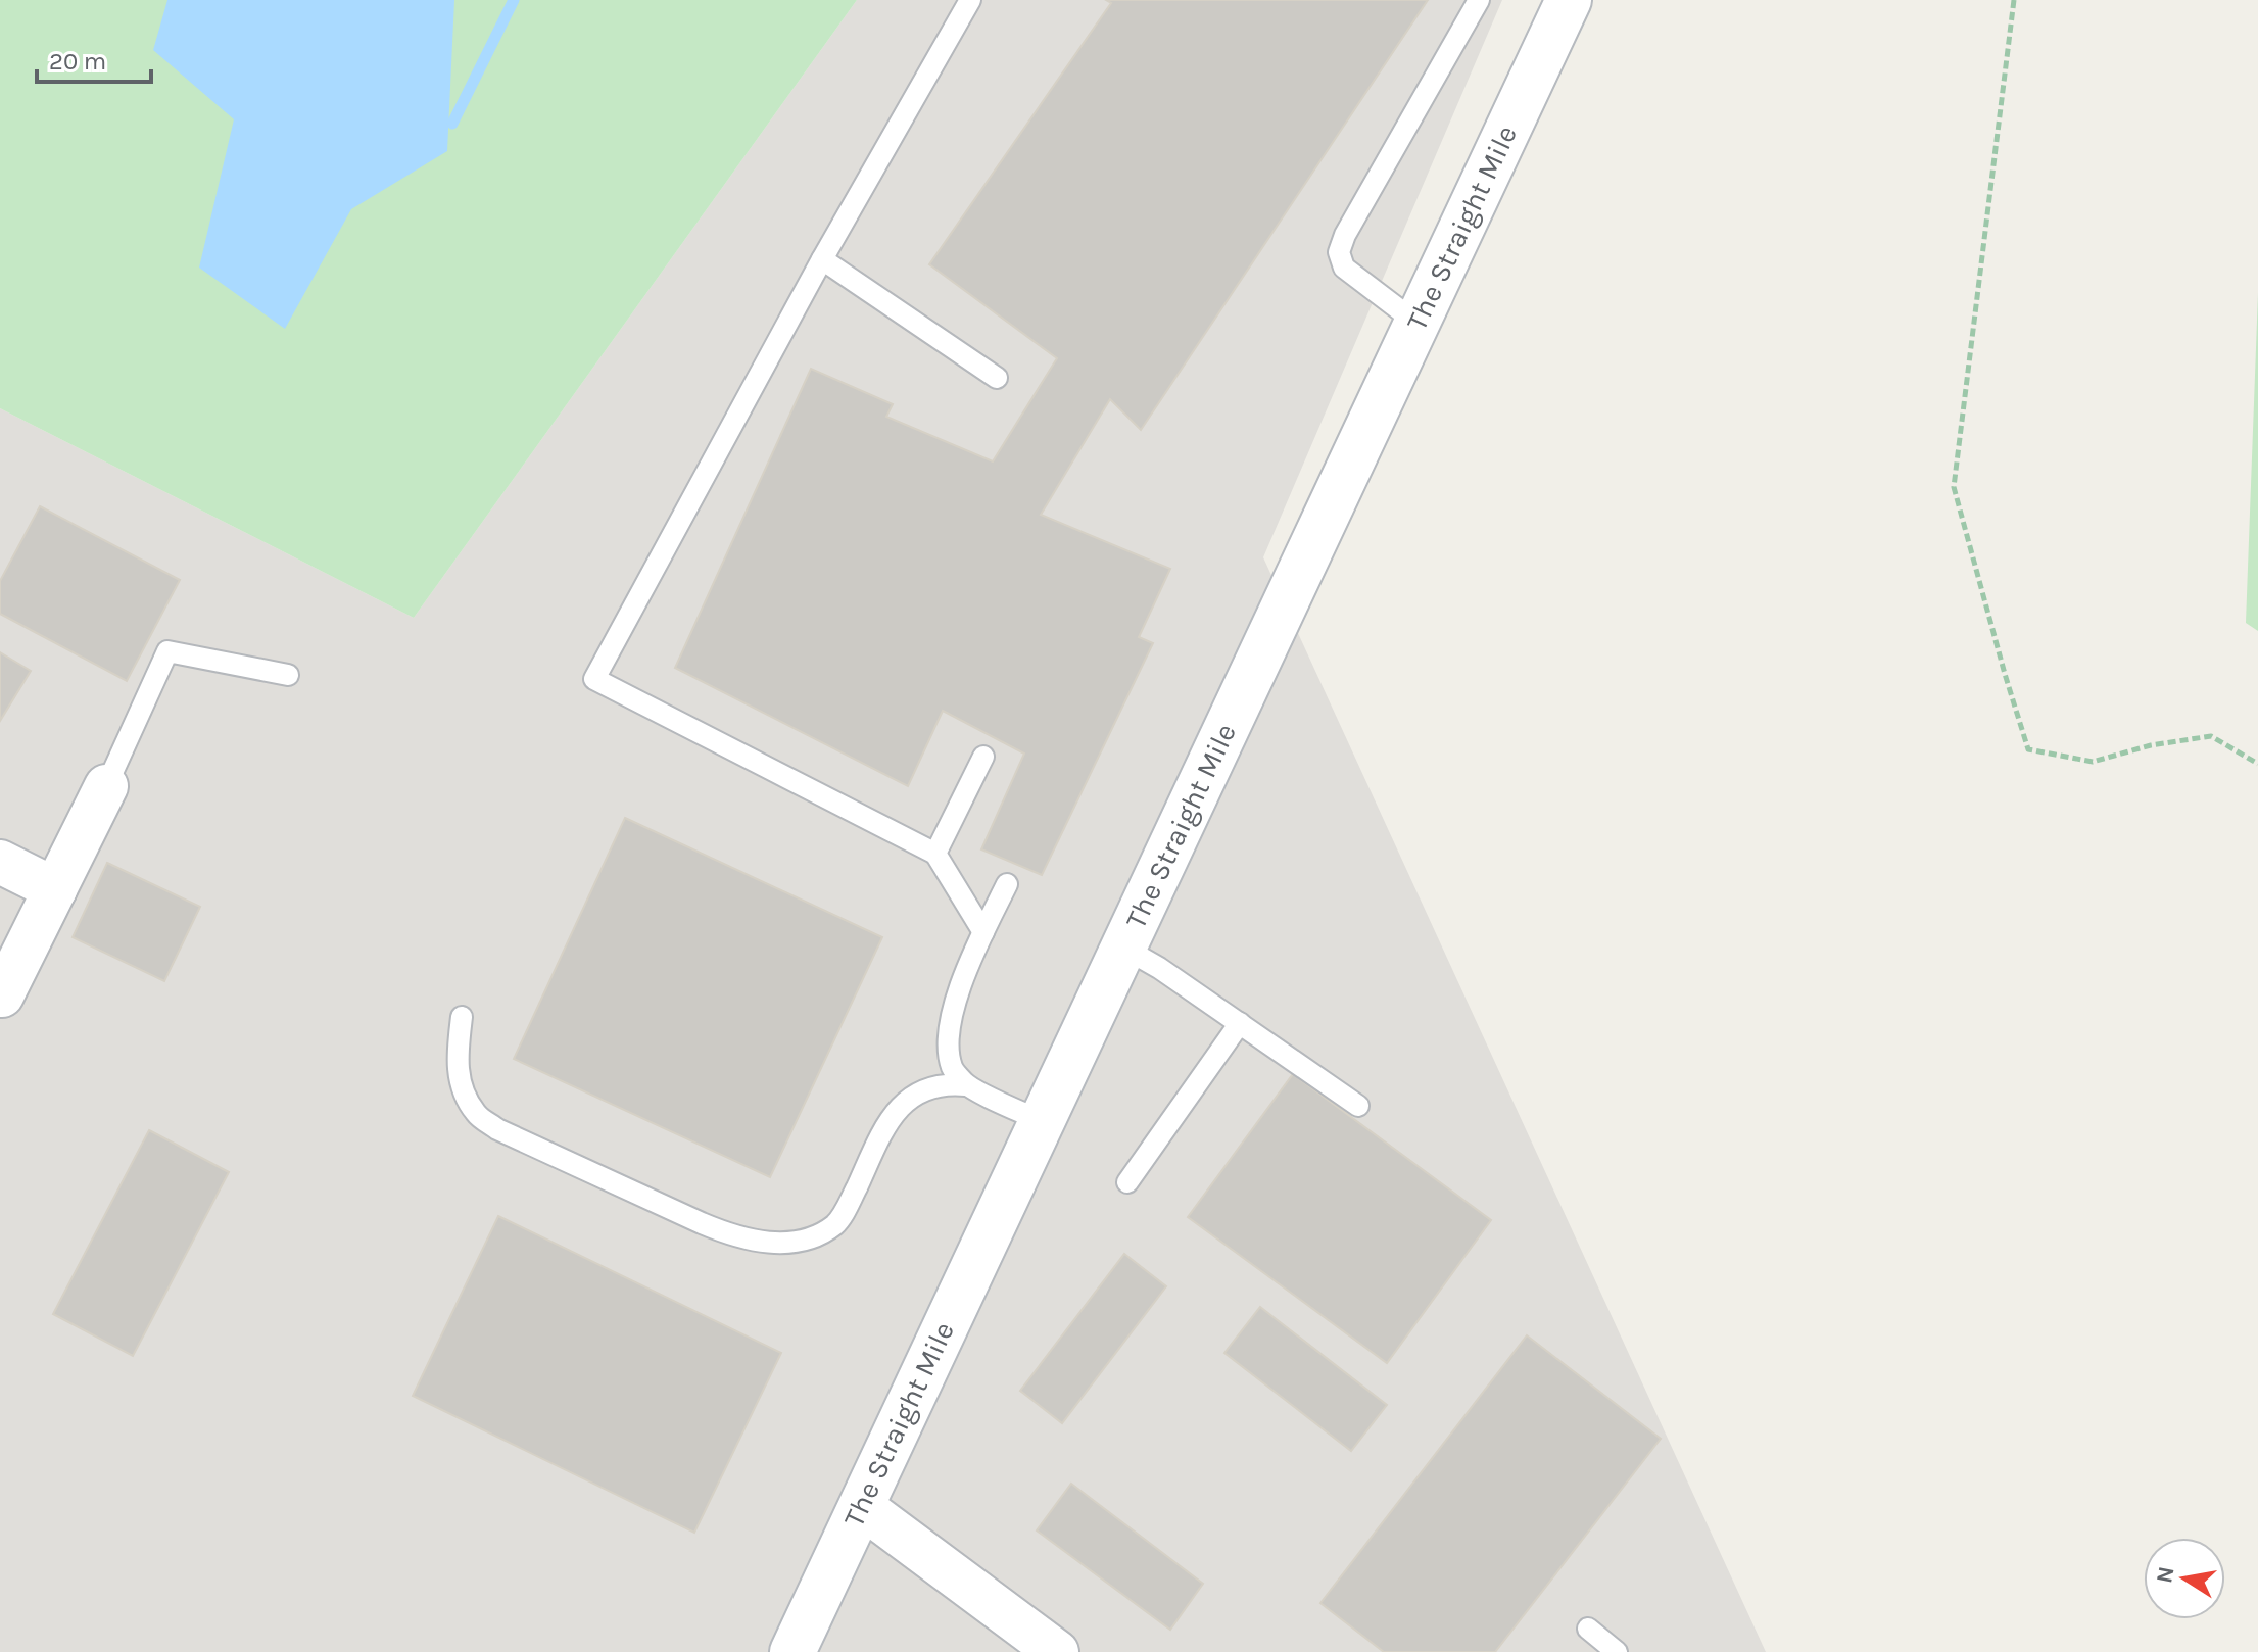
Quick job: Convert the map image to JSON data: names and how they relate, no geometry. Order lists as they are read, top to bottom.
{
  "streets": {
    "main road": ["The Straight Mile"]
  },
  "scale_bar": "20 m",
  "north": "left"
}
